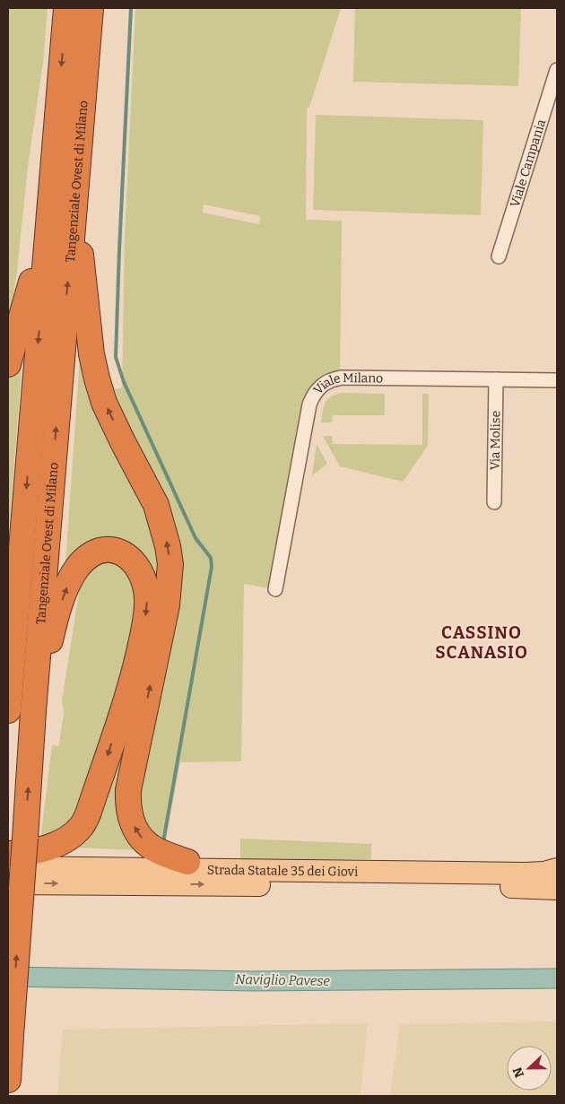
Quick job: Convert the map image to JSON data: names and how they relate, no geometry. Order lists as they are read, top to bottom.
{
  "streets": {
    "highway": ["Tangenziale Ovest di Milano"],
    "main road": ["Strada Statale 35 dei Giovi"],
    "street": ["Viale Campania", "Viale Milano", "Via Molise"]
  },
  "crossings": [
    ["Tangenziale Ovest di Milano", "Strada Statale 35 dei Giovi"],
    ["Viale Milano", "Via Molise"]
  ],
  "districts": ["CASSINO SCANASIO"],
  "water": ["Naviglio Pavese"],
  "north": "left"
}
